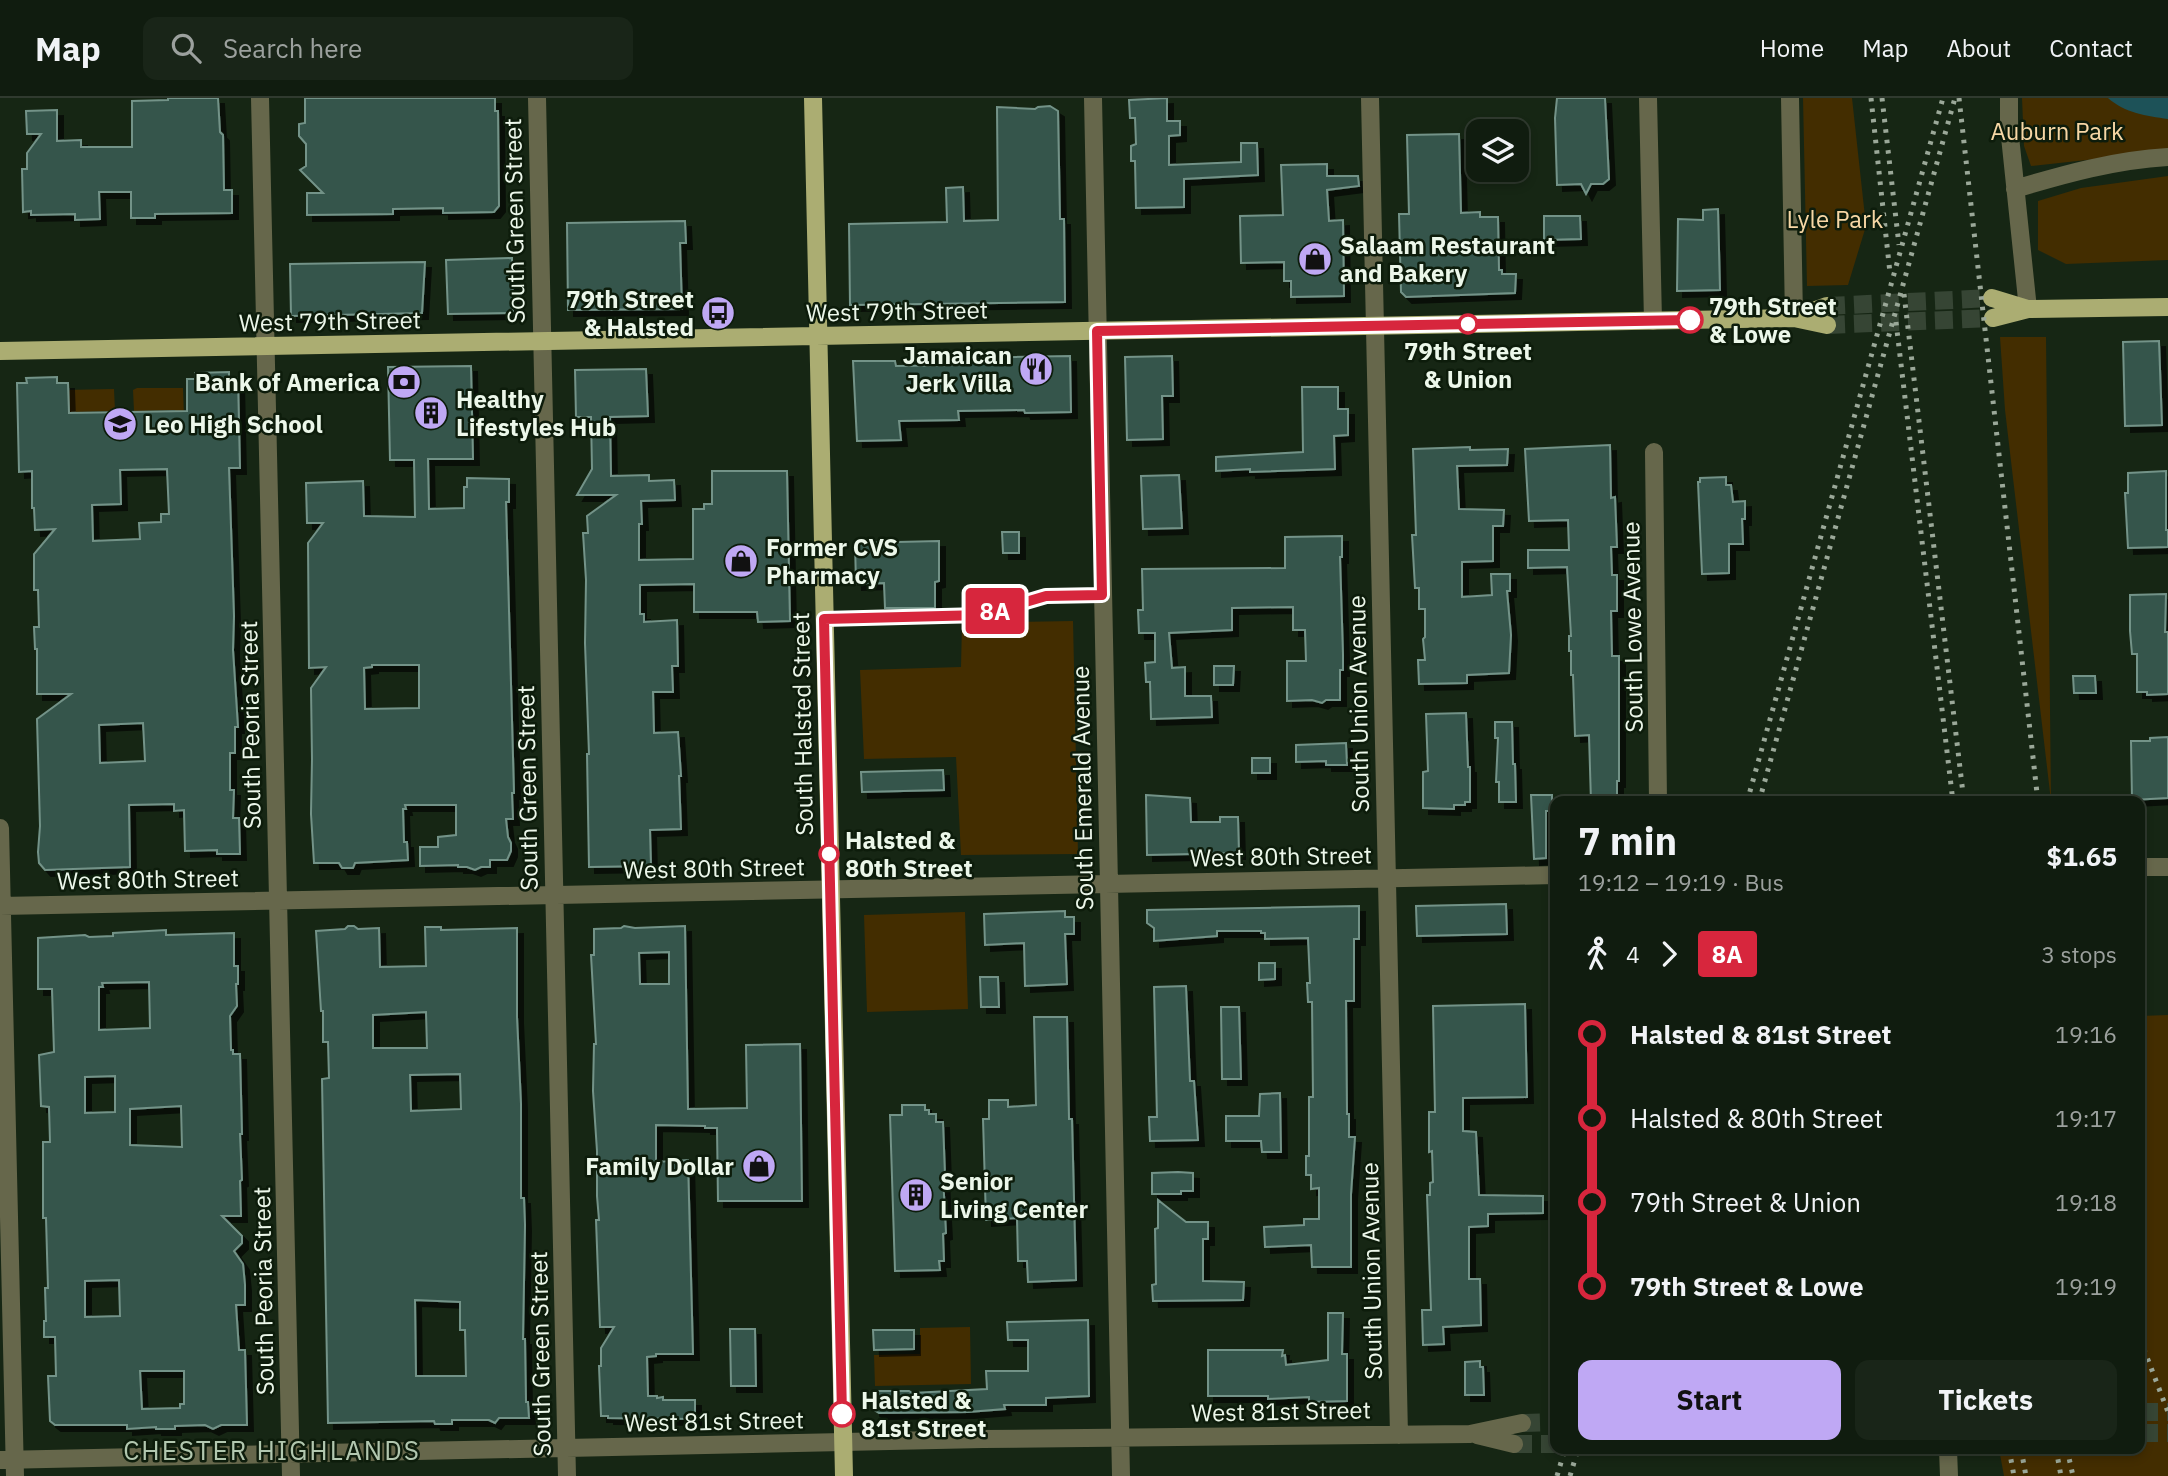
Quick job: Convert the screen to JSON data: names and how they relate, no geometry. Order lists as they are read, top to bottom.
{
  "streets": {
    "main road": ["West 79th Street", "South Halsted Street"],
    "street": [
      "South Green Street",
      "South Lowe Avenue",
      "South Union Avenue",
      "South Peoria Street",
      "South Emerald Avenue",
      "West 80th Street",
      "West 81st Street"
    ]
  },
  "crossings": [
    ["South Green Street", "West 79th Street"],
    ["South Green Street", "West 80th Street"],
    ["South Green Street", "West 81st Street"],
    ["West 79th Street", "South Union Avenue"],
    ["West 79th Street", "South Halsted Street"],
    ["West 79th Street", "South Peoria Street"],
    ["West 79th Street", "South Emerald Avenue"],
    ["South Union Avenue", "West 80th Street"],
    ["South Union Avenue", "West 81st Street"],
    ["South Halsted Street", "West 80th Street"],
    ["South Halsted Street", "West 81st Street"],
    ["South Peoria Street", "West 80th Street"],
    ["South Peoria Street", "West 81st Street"],
    ["South Emerald Avenue", "West 80th Street"],
    ["South Emerald Avenue", "West 81st Street"]
  ],
  "districts": ["CHESTER HIGHLANDS"],
  "parks": ["Auburn Park", "Lyle Park"],
  "places": {
    "shop": ["Salaam Restaurant and Bakery", "Former CVS Pharmacy", "Family Dollar"],
    "bus stop": ["79th Street & Halsted"],
    "other": [
      "79th Street & Lowe",
      "79th Street & Union",
      "Halsted & 80th Street",
      "Halsted & 81st Street"
    ],
    "restaurant": ["Jamaican Jerk Villa"],
    "bank": ["Bank of America"],
    "building": ["Healthy Lifestyles Hub", "Senior Living Center"],
    "school or university": ["Leo High School"]
  },
  "lines": ["bus line 8A"],
  "page": {
    "header": "Map",
    "search": "Search here",
    "nav": [
      "Home",
      "Map",
      "About",
      "Contact"
    ],
    "on_map": "8A",
    "heading": ["7 min", "19:12 – 19:19 · Bus", "$1.65"],
    "legs": ["4", "8A", "3 stops"],
    "list": [
      {
        "name": "Halsted & 81st Street",
        "value": "19:16"
      },
      {
        "name": "Halsted & 80th Street",
        "value": "19:17"
      },
      {
        "name": "79th Street & Union",
        "value": "19:18"
      },
      {
        "name": "79th Street & Lowe",
        "value": "19:19"
      }
    ],
    "buttons": ["Start", "Tickets"]
  }
}
